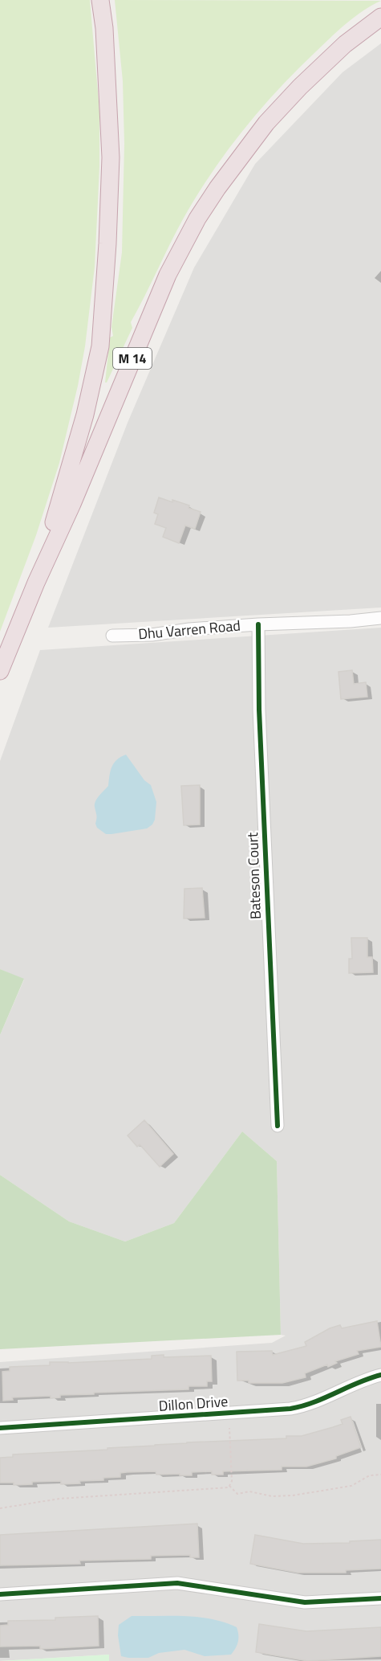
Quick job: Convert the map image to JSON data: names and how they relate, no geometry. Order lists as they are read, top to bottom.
{
  "streets": {
    "highway": ["M 14"],
    "street": ["Dhu Varren Road", "Bateson Court", "Dillon Drive"]
  },
  "crossings": [
    ["Dhu Varren Road", "Bateson Court"]
  ]
}
